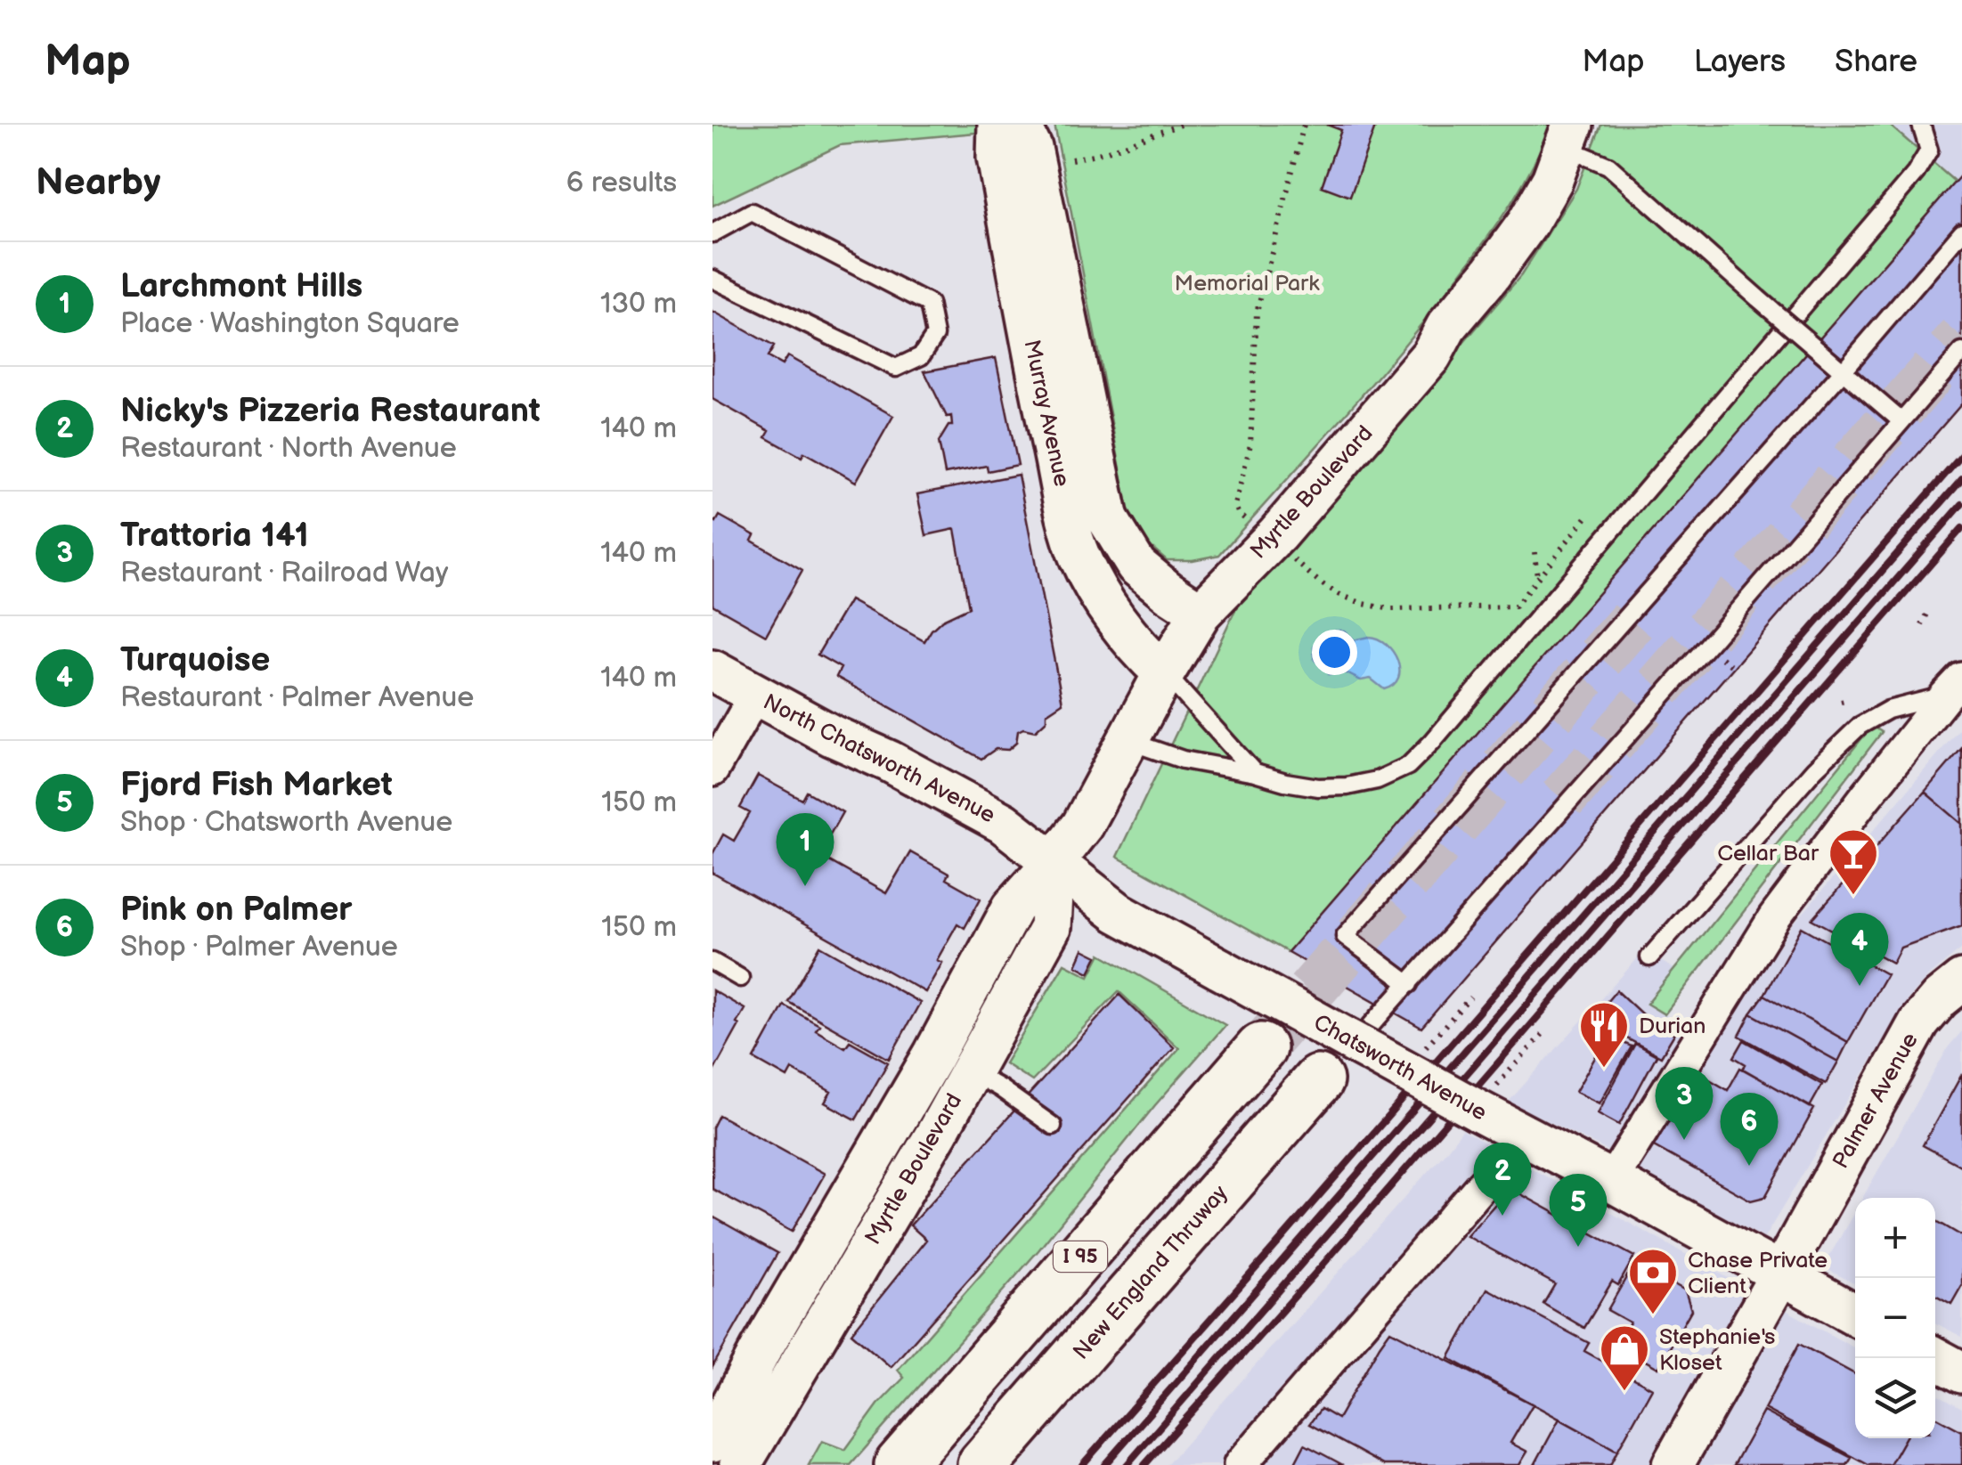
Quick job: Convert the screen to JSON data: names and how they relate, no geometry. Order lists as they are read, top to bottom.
{
  "streets": {
    "highway": ["I 95", "New England Thruway"],
    "street": [
      "Murray Avenue",
      "Myrtle Boulevard",
      "North Chatsworth Avenue",
      "Chatsworth Avenue",
      "Palmer Avenue"
    ]
  },
  "crossings": [
    ["Murray Avenue", "Myrtle Boulevard"],
    ["Myrtle Boulevard", "North Chatsworth Avenue"],
    ["North Chatsworth Avenue", "Chatsworth Avenue"],
    ["Chatsworth Avenue", "Palmer Avenue"]
  ],
  "parks": ["Memorial Park"],
  "places": {
    "bar": ["Cellar Bar"],
    "restaurant": ["Durian"],
    "bank": ["Chase Private Client"],
    "shop": ["Stephanie's Kloset"]
  },
  "page": {
    "header": "Map",
    "nav": ["Map", "Layers", "Share"],
    "heading": ["Nearby", "6 results"],
    "list": [
      {
        "mark": "1",
        "name": "Larchmont Hills",
        "note": "Place · Washington Square",
        "value": "130 m"
      },
      {
        "mark": "2",
        "name": "Nicky's Pizzeria Restaurant",
        "note": "Restaurant · North Avenue",
        "value": "140 m"
      },
      {
        "mark": "3",
        "name": "Trattoria 141",
        "note": "Restaurant · Railroad Way",
        "value": "140 m"
      },
      {
        "mark": "4",
        "name": "Turquoise",
        "note": "Restaurant · Palmer Avenue",
        "value": "140 m"
      },
      {
        "mark": "5",
        "name": "Fjord Fish Market",
        "note": "Shop · Chatsworth Avenue",
        "value": "150 m"
      },
      {
        "mark": "6",
        "name": "Pink on Palmer",
        "note": "Shop · Palmer Avenue",
        "value": "150 m"
      }
    ],
    "pins": [
      "1",
      "4",
      "3",
      "6",
      "2",
      "5"
    ],
    "map_buttons": ["+", "−"]
  }
}
